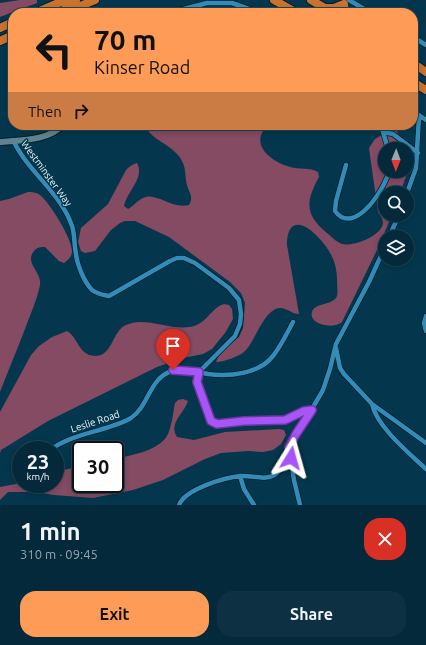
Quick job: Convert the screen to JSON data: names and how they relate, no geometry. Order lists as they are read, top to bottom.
{
  "streets": {
    "street": ["Westminster Way", "Leslie Road"]
  },
  "crossings": [
    ["Westminster Way", "Leslie Road"]
  ],
  "north": "bottom",
  "page": {
    "turn": ["70 m", "Kinser Road"],
    "then": "Then",
    "speed": "23 km/h",
    "limit": "30",
    "heading": ["1 min", "310 m · 09:45"],
    "buttons": ["Exit", "Share"]
  }
}
